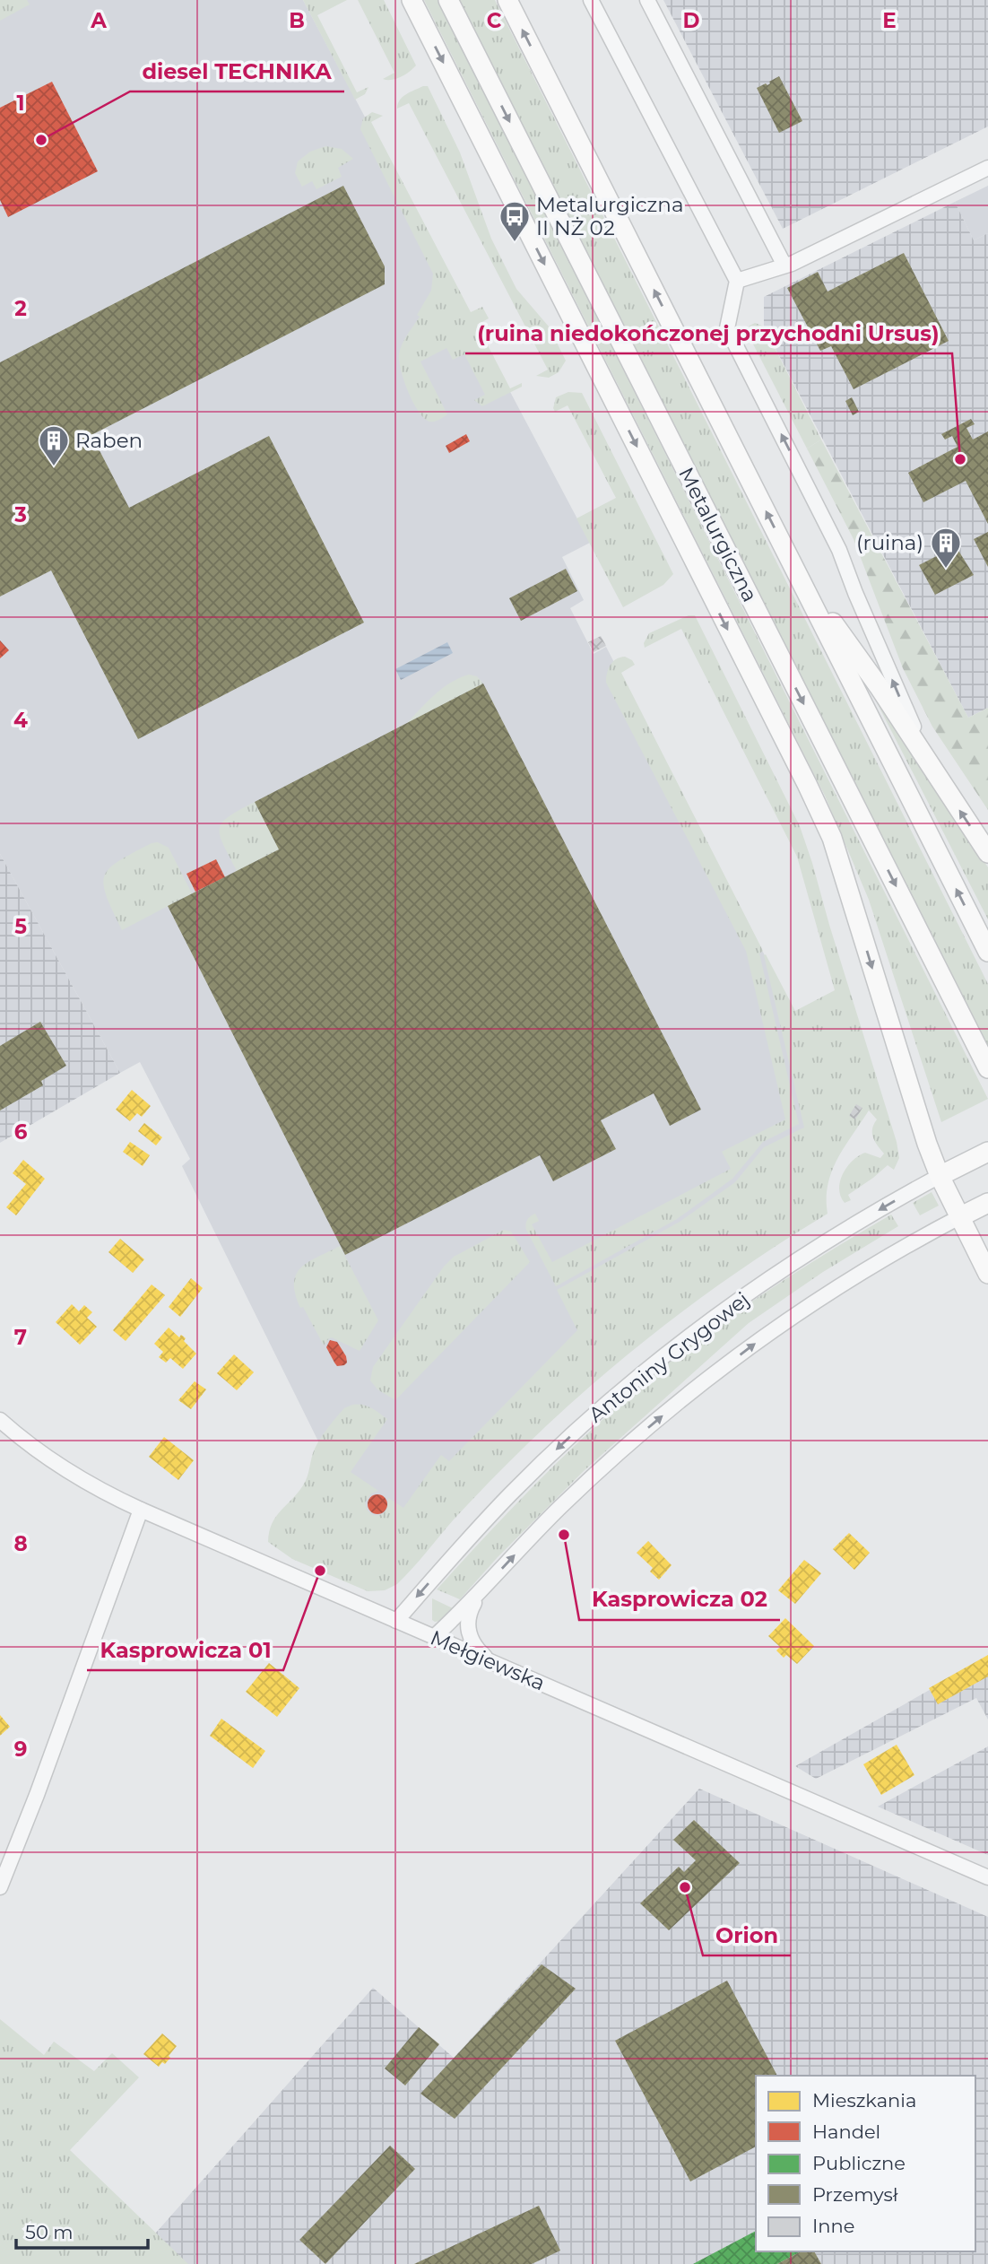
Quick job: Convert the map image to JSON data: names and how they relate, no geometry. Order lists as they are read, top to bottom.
{
  "streets": {
    "main road": ["Metalurgiczna", "Antoniny Grygowej"],
    "street": ["Mełgiewska"]
  },
  "crossings": [
    ["Antoniny Grygowej", "Mełgiewska"]
  ],
  "places": {
    "other": [
      "diesel TECHNIKA",
      "(ruina niedokończonej przychodni Ursus)",
      "Kasprowicza 02",
      "Kasprowicza 01",
      "Orion"
    ],
    "bus stop": ["Metalurgiczna II NŻ 02"],
    "building": ["Raben", "(ruina)"]
  },
  "legend": [
    "Mieszkania",
    "Handel",
    "Publiczne",
    "Przemysł",
    "Inne"
  ],
  "scale_bar": "50 m",
  "grid": {
    "columns": [
      "A",
      "B",
      "C",
      "D",
      "E"
    ],
    "rows": [
      "1",
      "2",
      "3",
      "4",
      "5",
      "6",
      "7",
      "8",
      "9"
    ]
  }
}
